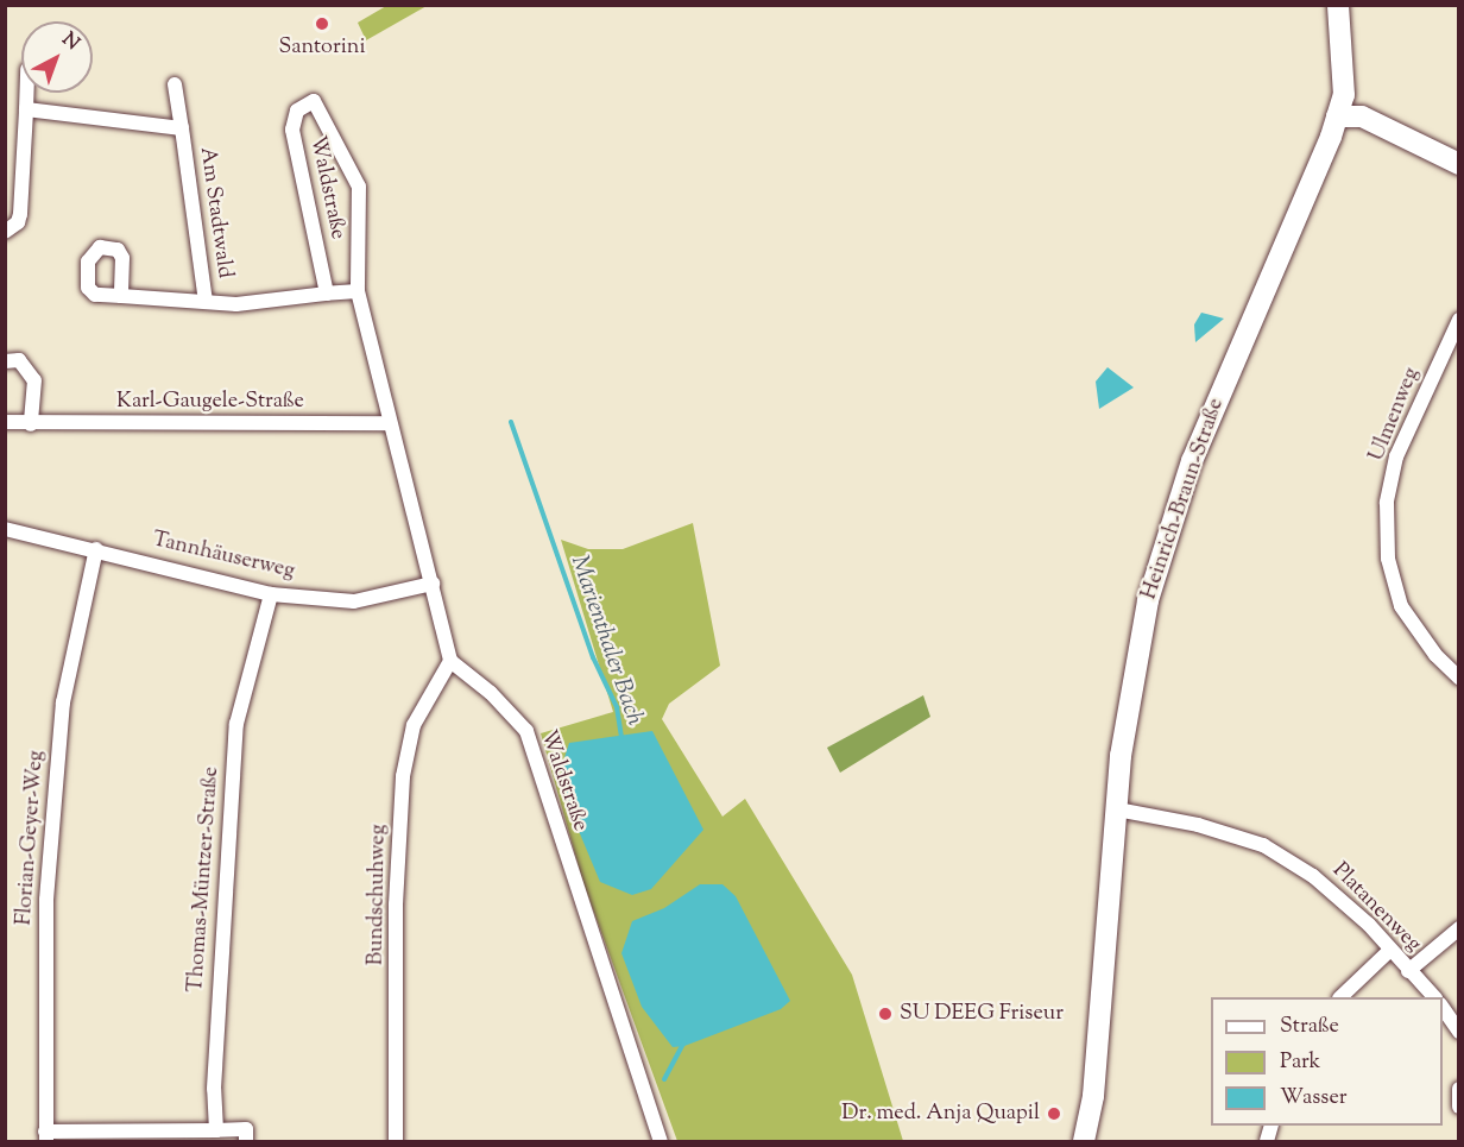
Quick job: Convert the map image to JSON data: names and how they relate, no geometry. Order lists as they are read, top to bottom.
{
  "streets": {
    "street": [
      "Waldstraße",
      "Am Stadtwald",
      "Karl-Gaugele-Straße",
      "Ulmenweg",
      "Heinrich-Braun-Straße",
      "Tannhäuserweg",
      "Florian-Geyer-Weg",
      "Thomas-Müntzer-Straße",
      "Bundschuhweg",
      "Platanenweg"
    ]
  },
  "crossings": [
    ["Waldstraße", "Am Stadtwald"],
    ["Waldstraße", "Karl-Gaugele-Straße"],
    ["Waldstraße", "Tannhäuserweg"],
    ["Waldstraße", "Bundschuhweg"],
    ["Heinrich-Braun-Straße", "Platanenweg"],
    ["Tannhäuserweg", "Florian-Geyer-Weg"],
    ["Tannhäuserweg", "Thomas-Müntzer-Straße"],
    ["Florian-Geyer-Weg", "Thomas-Müntzer-Straße"]
  ],
  "water": ["Marienthaler Bach"],
  "places": ["Santorini", "SU DEEG Friseur", "Dr. med. Anja Quapil"],
  "legend": ["Straße", "Park", "Wasser"],
  "north": "top right"
}
